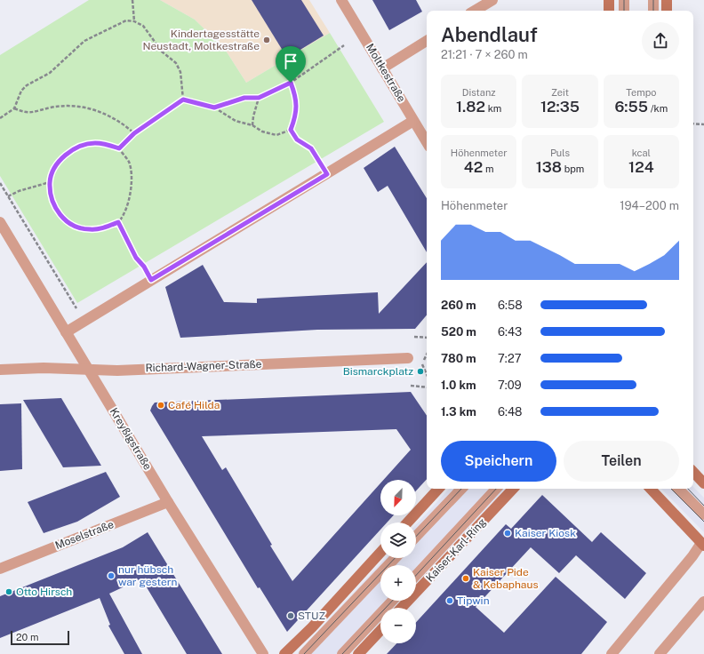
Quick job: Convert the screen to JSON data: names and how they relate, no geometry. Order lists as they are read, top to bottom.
{
  "streets": {
    "street": [
      "Moltkestraße",
      "Richard-Wagner-Straße",
      "Kreyßigstraße",
      "Moselstraße",
      "Kaiser-Karl-Ring"
    ]
  },
  "crossings": [
    ["Richard-Wagner-Straße", "Kreyßigstraße"],
    ["Kreyßigstraße", "Moselstraße"]
  ],
  "places": [
    "Kindertagesstätte Neustadt, Moltkestraße",
    "Bismarckplatz",
    "Café Hilda",
    "Kaiser Kiosk",
    "nur hübsch war gestern",
    "Kaiser Pide & Kebaphaus",
    "Otto Hirsch",
    "Tipwin",
    "STUZ"
  ],
  "scale_bar": "20 m",
  "north": "bottom left",
  "page": {
    "heading": ["Abendlauf", "21:21 · 7 × 260 m"],
    "stats": [
      ["Distanz", "1.82 km"],
      ["Zeit", "12:35"],
      ["Tempo", "6:55 /km"],
      ["Höhenmeter", "42 m"],
      ["Puls", "138 bpm"],
      ["kcal", "124"]
    ],
    "chart": ["Höhenmeter", "194–200 m"],
    "list": [
      {
        "name": "260 m",
        "note": "6:58"
      },
      {
        "name": "520 m",
        "note": "6:43"
      },
      {
        "name": "780 m",
        "note": "7:27"
      },
      {
        "name": "1.0 km",
        "note": "7:09"
      },
      {
        "name": "1.3 km",
        "note": "6:48"
      }
    ],
    "buttons": ["Speichern", "Teilen"],
    "map_buttons": ["+", "−"],
    "scale": "20 m"
  }
}
